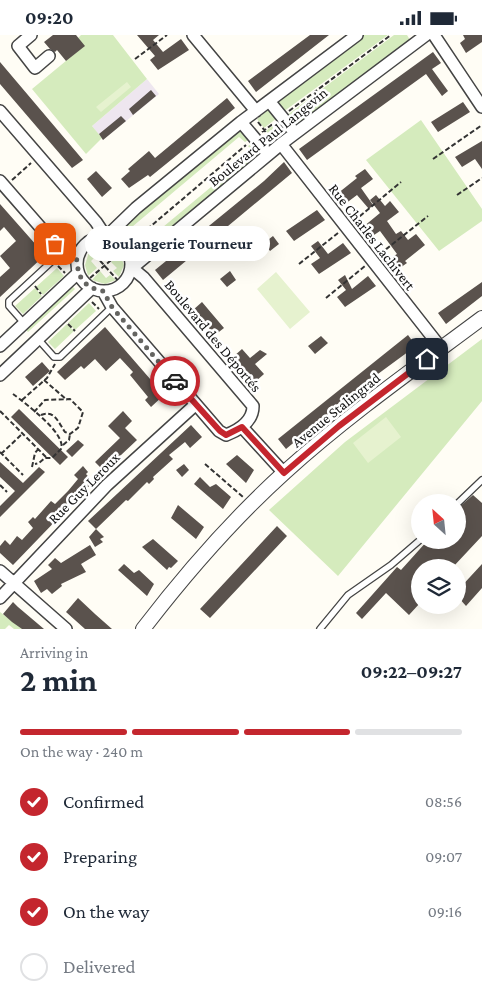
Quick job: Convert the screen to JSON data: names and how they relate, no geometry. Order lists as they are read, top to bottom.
{
  "streets": {
    "street": [
      "Boulevard Paul Langevin",
      "Rue Charles Lachivert",
      "Boulevard des Déportés",
      "Avenue Stalingrad",
      "Rue Guy Leroux"
    ]
  },
  "crossings": [
    ["Boulevard Paul Langevin", "Rue Charles Lachivert"],
    ["Boulevard Paul Langevin", "Boulevard des Déportés"],
    ["Rue Charles Lachivert", "Avenue Stalingrad"]
  ],
  "places": ["Boulangerie Tourneur"],
  "north": "top left",
  "page": {
    "status": "09:20",
    "bubble": "Boulangerie Tourneur",
    "heading": ["2 min", "Arriving in", "09:22–09:27"],
    "bar": "On the way · 240 m",
    "list": [
      ["Confirmed", "08:56"],
      ["Preparing", "09:07"],
      ["On the way", "09:16"],
      "Delivered"
    ]
  }
}
